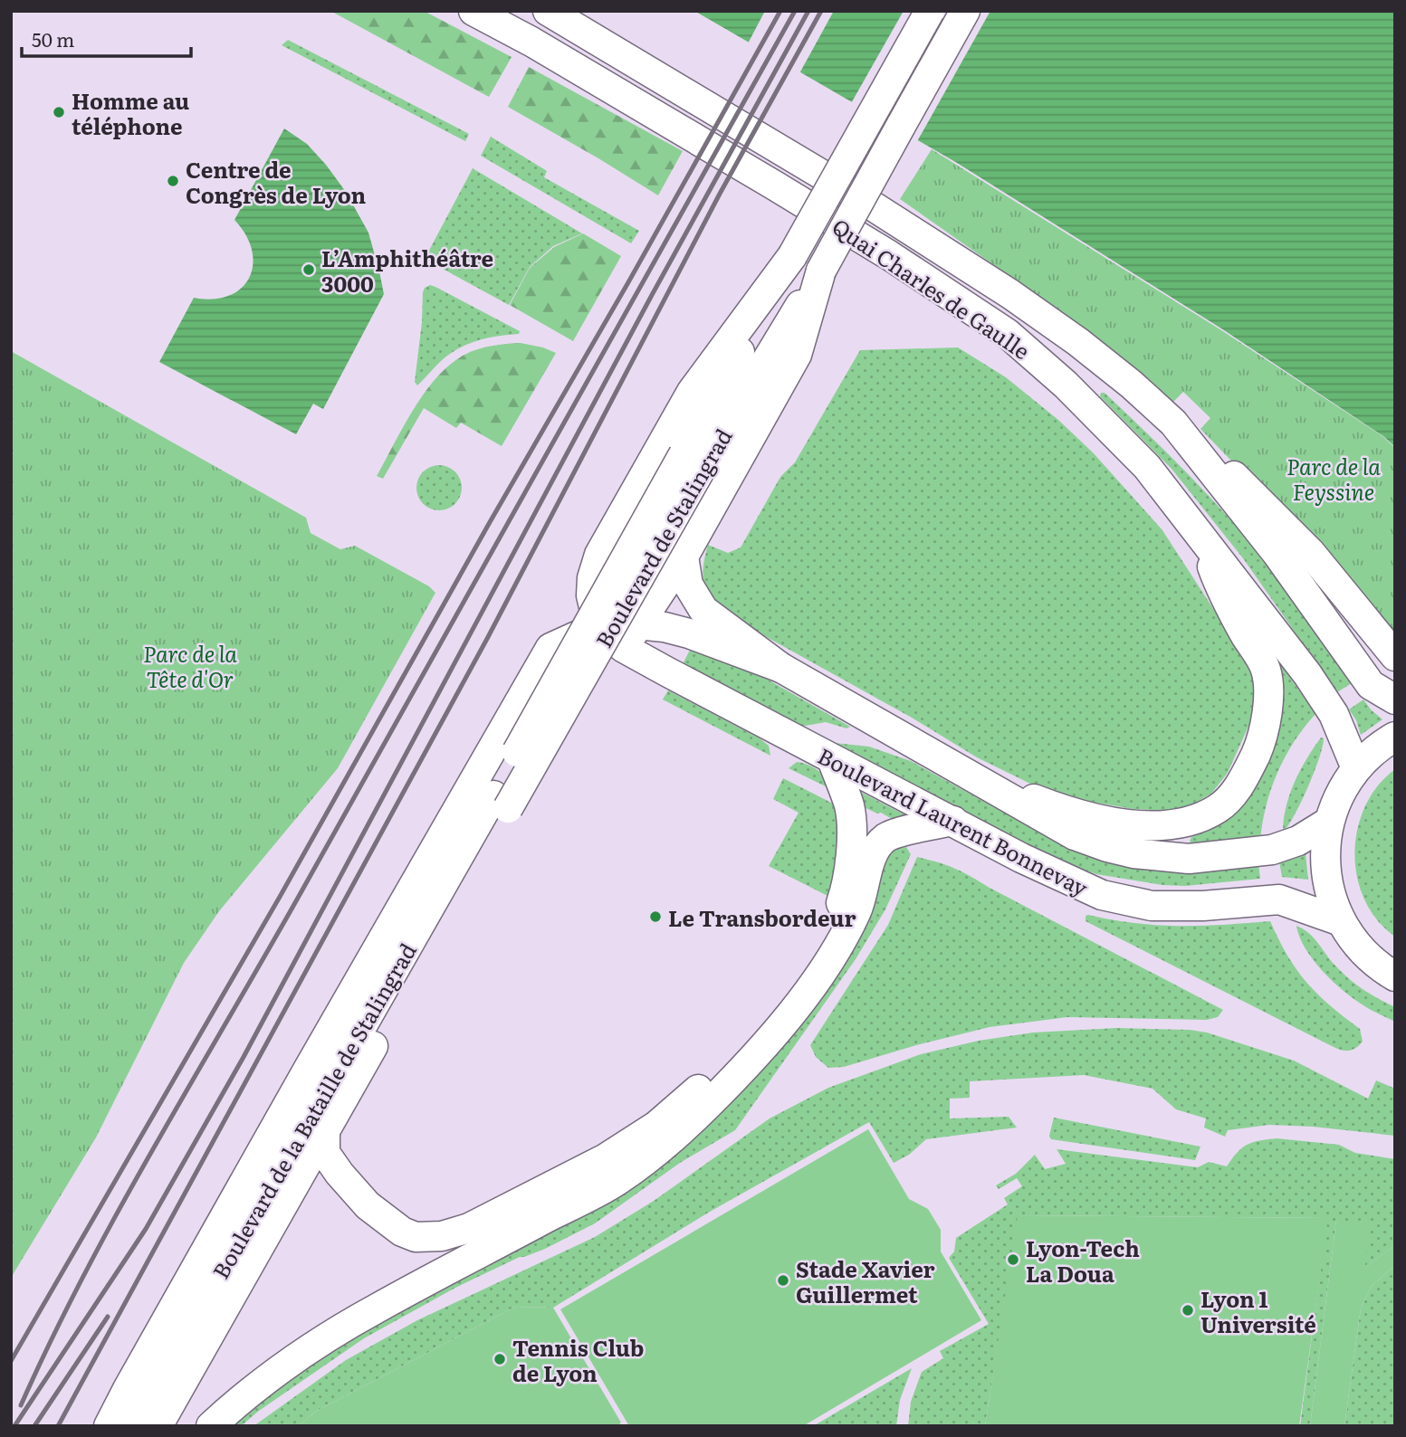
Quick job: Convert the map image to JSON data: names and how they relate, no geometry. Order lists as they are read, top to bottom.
{
  "streets": {
    "main road": [
      "Quai Charles de Gaulle",
      "Boulevard de Stalingrad",
      "Boulevard Laurent Bonnevay",
      "Boulevard de la Bataille de Stalingrad"
    ]
  },
  "crossings": [
    ["Boulevard de Stalingrad", "Boulevard de la Bataille de Stalingrad"]
  ],
  "parks": ["Parc de la Feyssine", "Parc de la Tête d'Or"],
  "places": [
    "Homme au téléphone",
    "Centre de Congrès de Lyon",
    "L’Amphithéâtre 3000",
    "Le Transbordeur",
    "Lyon-Tech La Doua",
    "Stade Xavier Guillermet",
    "Lyon 1 Université",
    "Tennis Club de Lyon"
  ],
  "scale_bar": "50 m"
}
